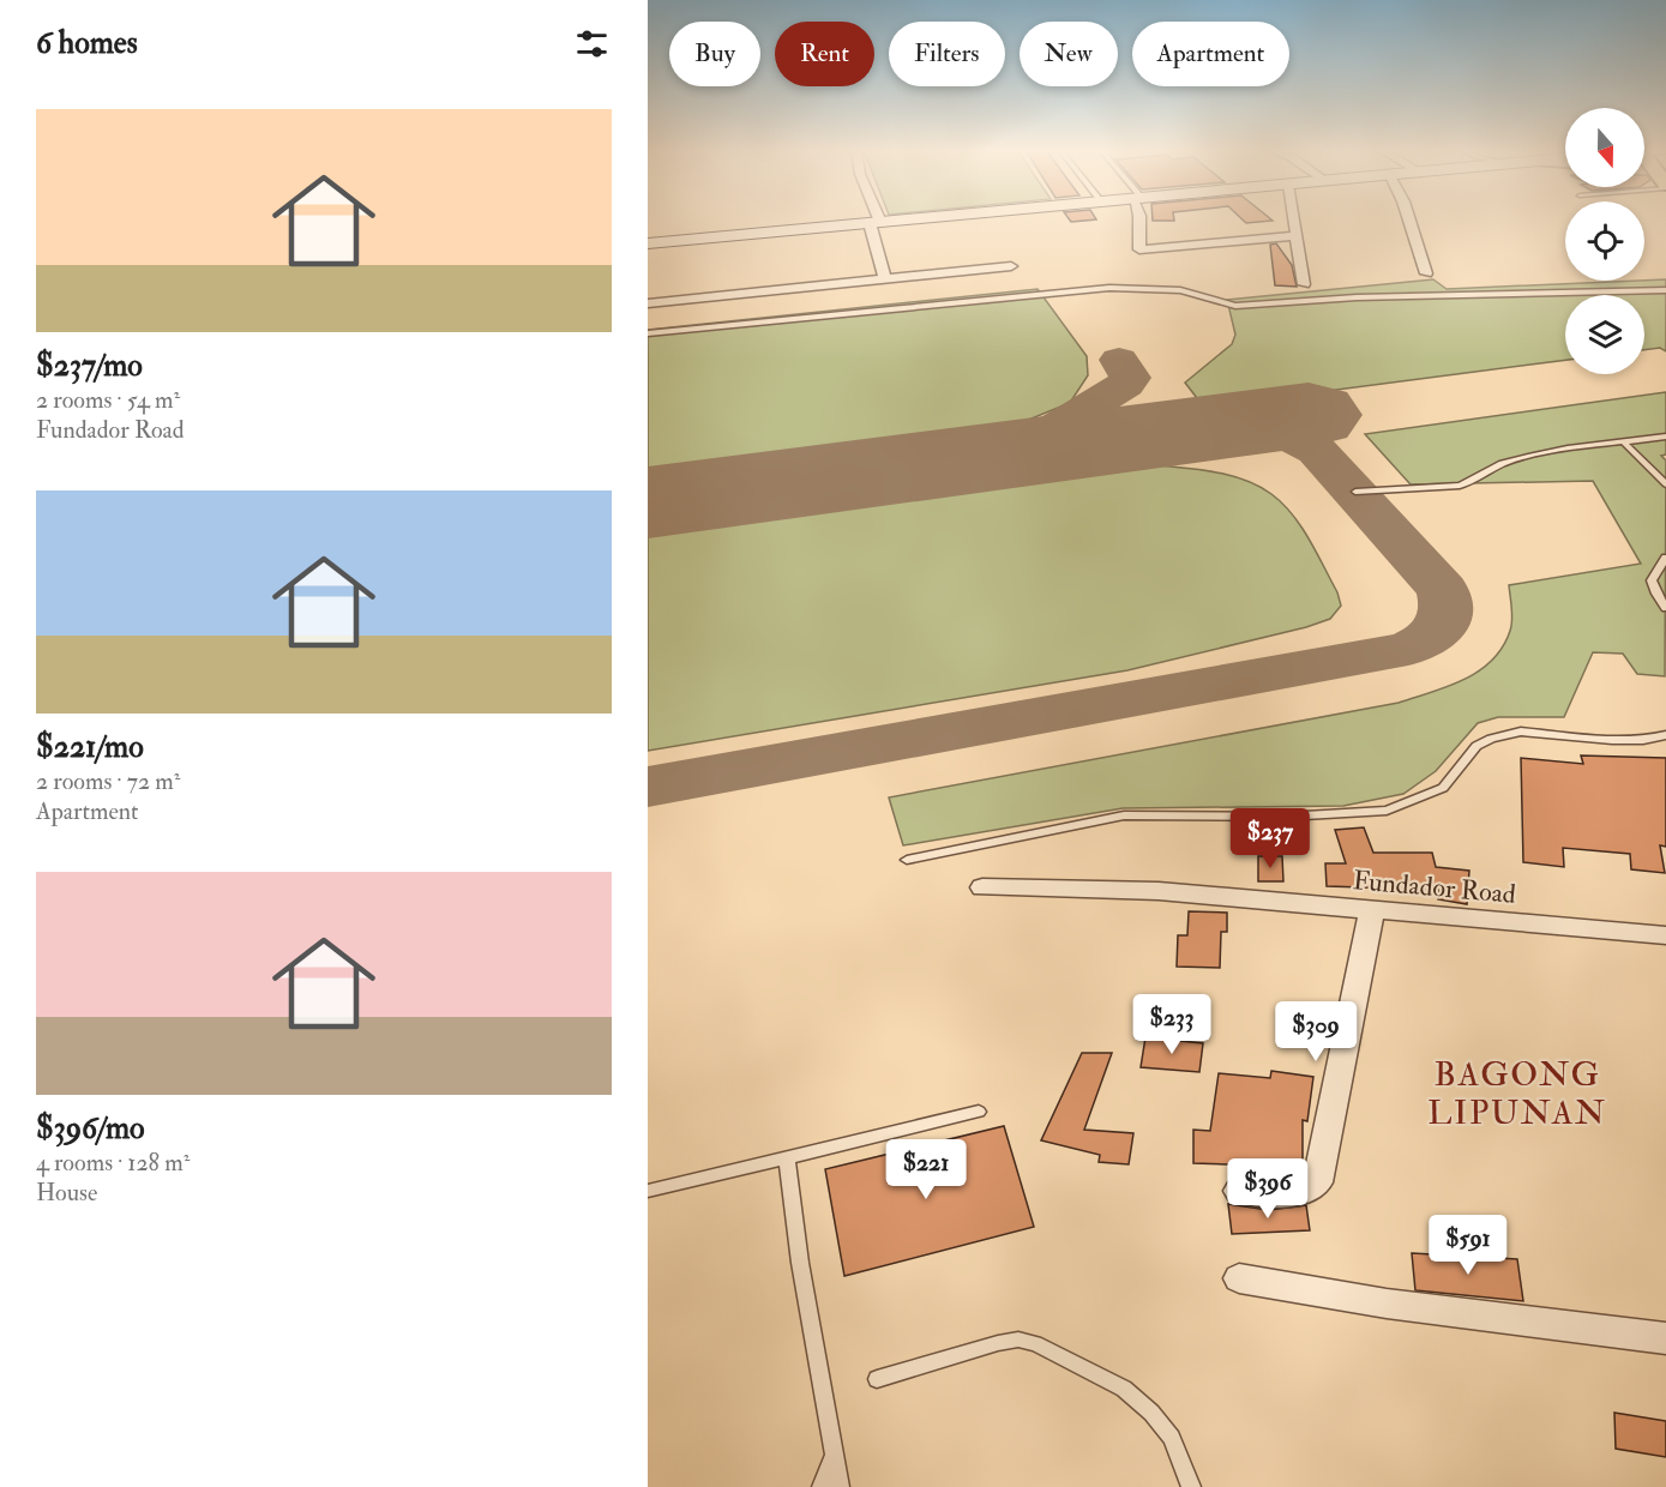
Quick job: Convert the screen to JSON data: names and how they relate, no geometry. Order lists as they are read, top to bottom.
{
  "streets": {
    "street": ["Fundador Road"]
  },
  "districts": ["BAGONG LIPUNAN"],
  "north": "bottom",
  "page": {
    "heading": "6 homes",
    "chip": [
      "Buy",
      "Rent",
      "Filters",
      "New",
      "Apartment"
    ],
    "list": [
      {
        "name": "$237/mo",
        "note": "2 rooms · 54 m² · Fundador Road"
      },
      {
        "name": "$221/mo",
        "note": "2 rooms · 72 m² · Apartment"
      },
      {
        "name": "$396/mo",
        "note": "4 rooms · 128 m² · House"
      }
    ],
    "price": [
      "$237",
      "$233",
      "$309",
      "$221",
      "$396",
      "$591"
    ]
  }
}
